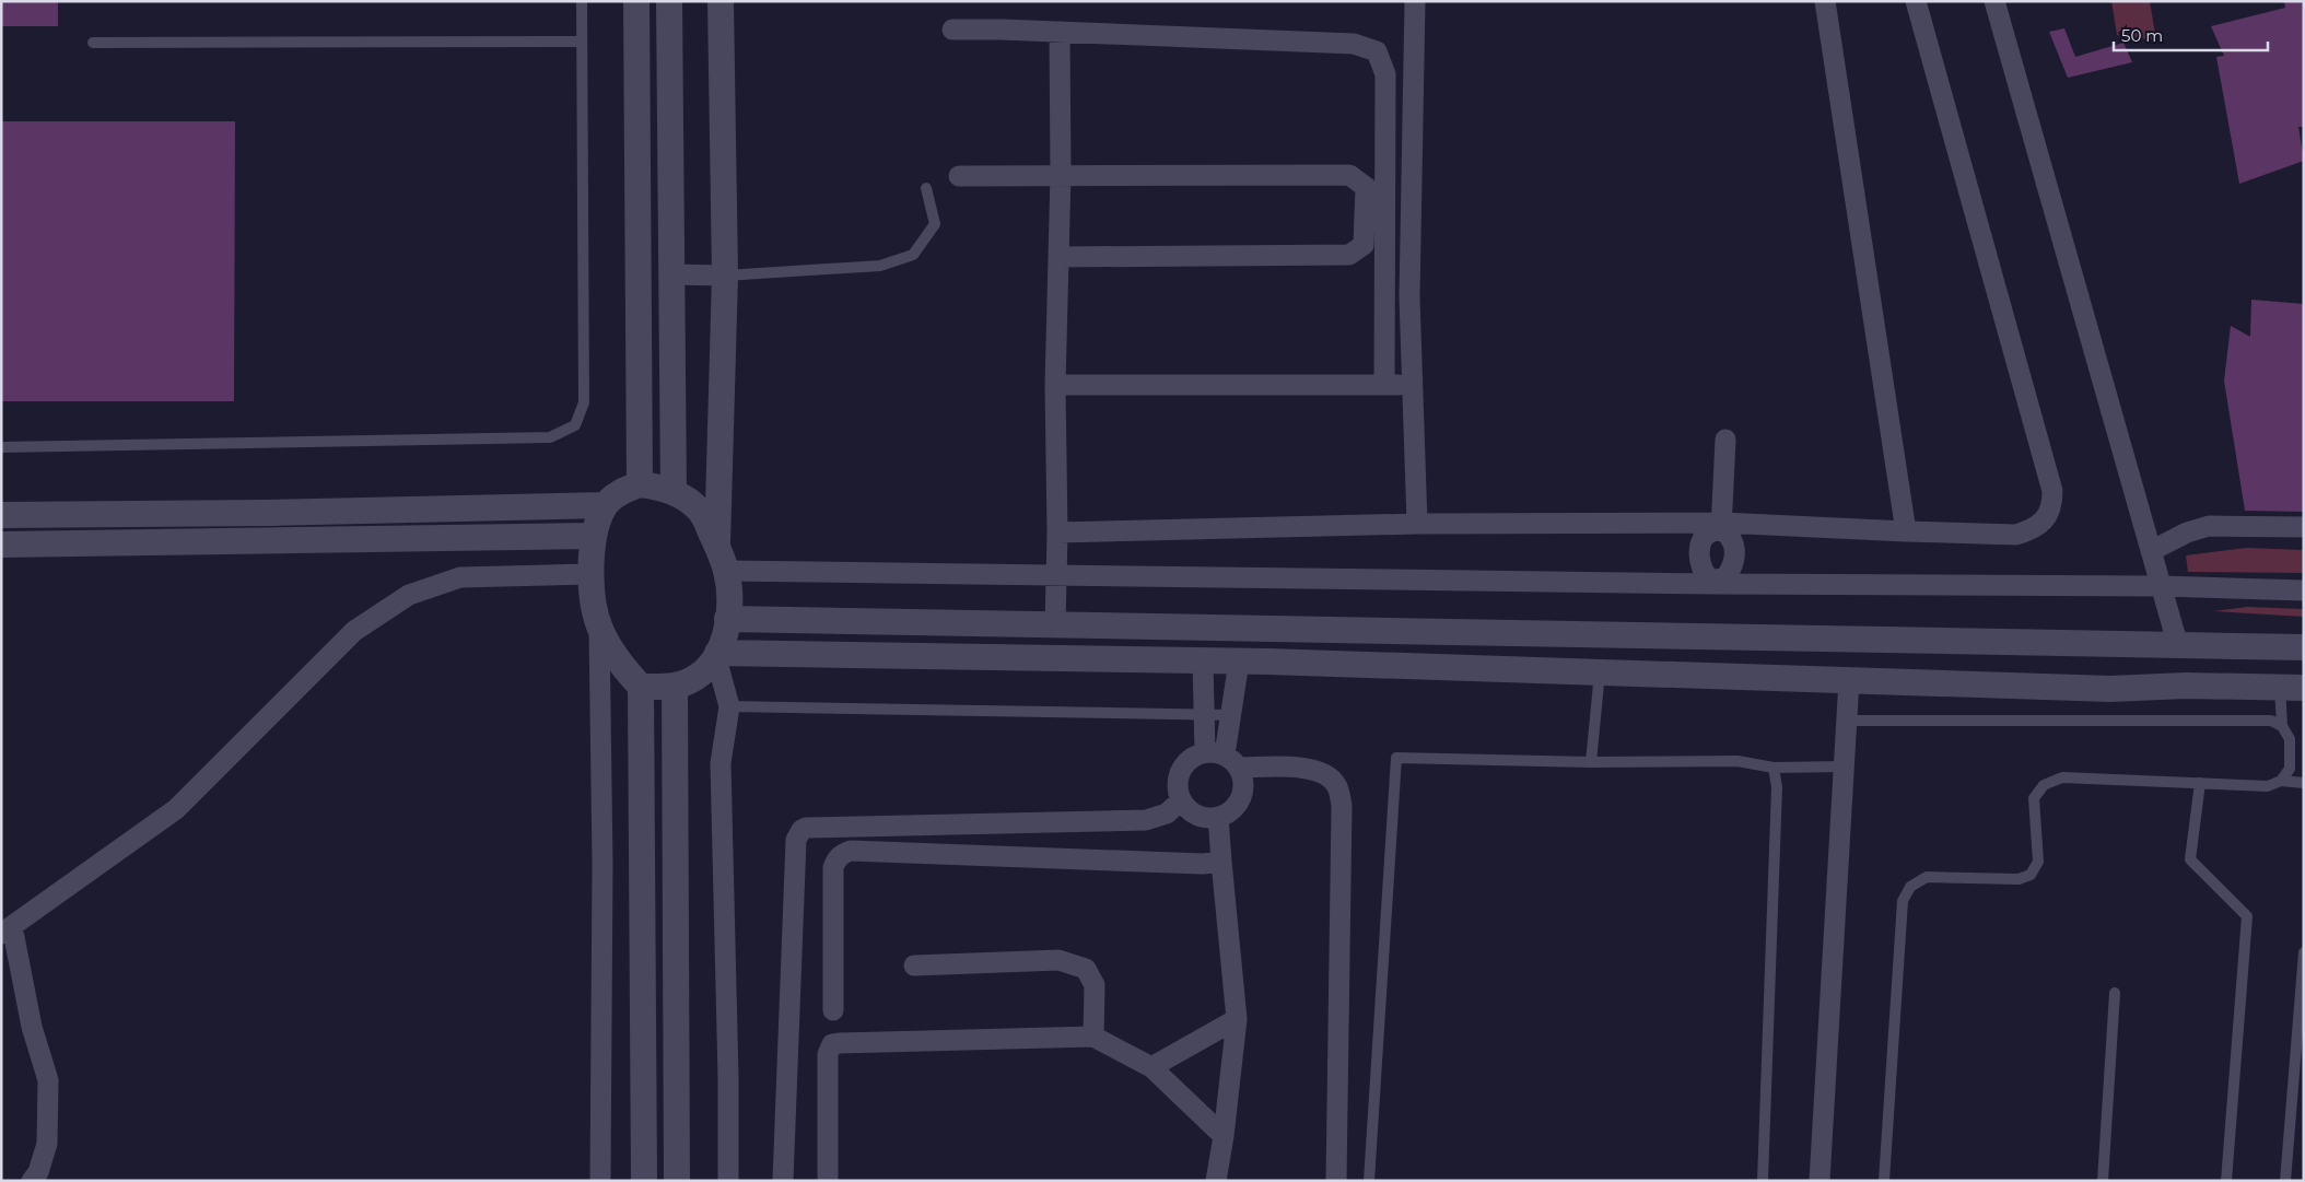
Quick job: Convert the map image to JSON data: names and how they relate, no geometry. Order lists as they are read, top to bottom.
{
  "scale_bar": "50 m"
}
